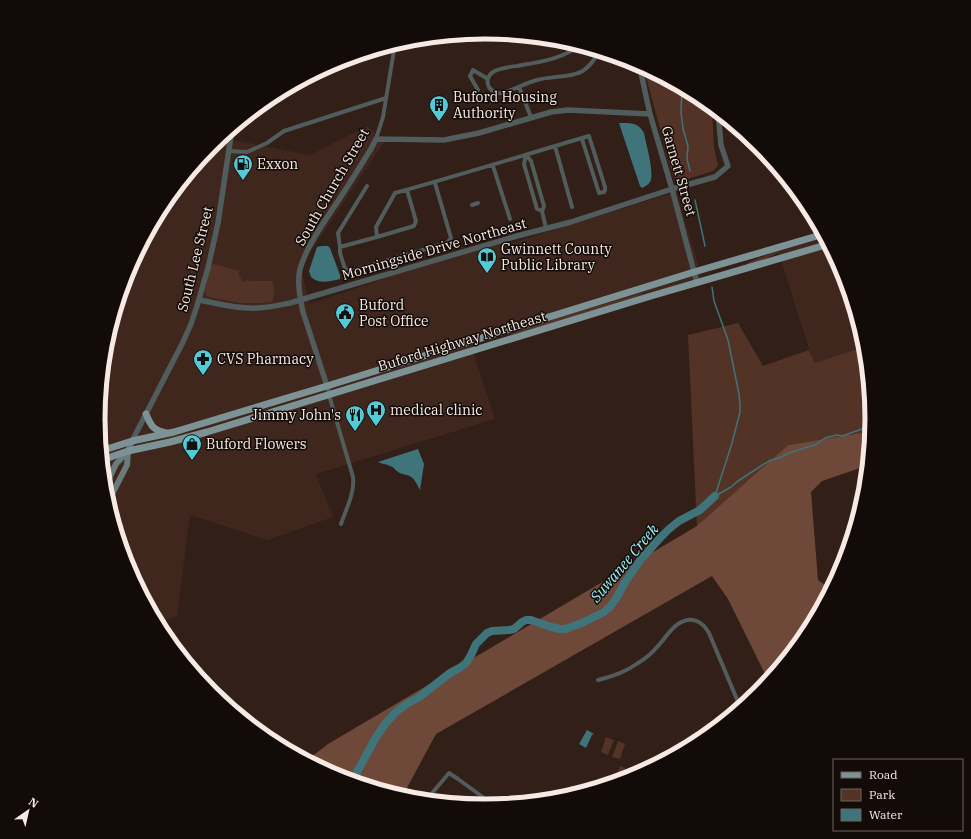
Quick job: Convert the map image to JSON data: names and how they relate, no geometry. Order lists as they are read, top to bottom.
{
  "streets": {
    "main road": ["South Lee Street", "Buford Highway Northeast"],
    "street": ["Garnett Street", "South Church Street", "Morningside Drive Northeast"]
  },
  "crossings": [
    ["Garnett Street", "Morningside Drive Northeast"],
    ["Garnett Street", "Buford Highway Northeast"],
    ["South Church Street", "Morningside Drive Northeast"],
    ["South Church Street", "Buford Highway Northeast"],
    ["Morningside Drive Northeast", "South Lee Street"],
    ["South Lee Street", "Buford Highway Northeast"]
  ],
  "water": ["Suwanee Creek"],
  "places": {
    "building": ["Buford Housing Authority"],
    "fuel station": ["Exxon"],
    "library": ["Gwinnett County Public Library"],
    "public building": ["Buford Post Office"],
    "pharmacy": ["CVS Pharmacy"],
    "hospital": ["medical clinic"],
    "restaurant": ["Jimmy John's"],
    "shop": ["Buford Flowers"]
  },
  "legend": ["Road", "Park", "Water"],
  "north": "top right"
}
